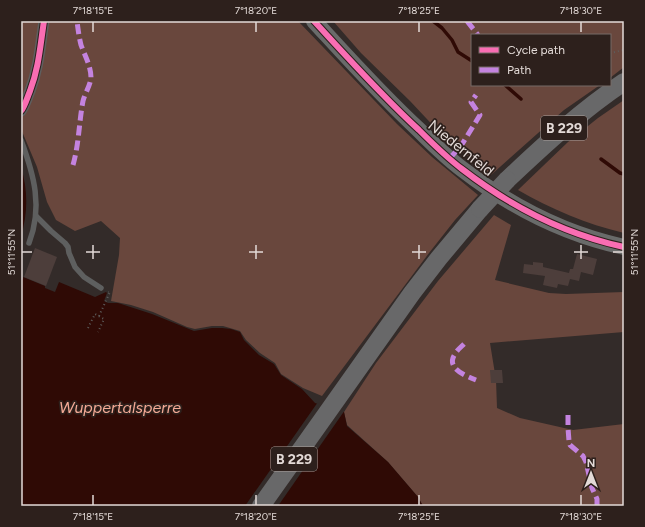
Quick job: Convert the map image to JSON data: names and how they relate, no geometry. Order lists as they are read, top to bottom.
{
  "streets": {
    "main road": ["B 229"],
    "street": ["Niedernfeld"]
  },
  "water": ["Wuppertalsperre"],
  "legend": ["Cycle path", "Path"],
  "north": "top",
  "coordinates": [
    "7°18'15\"E",
    "7°18'20\"E",
    "7°18'25\"E",
    "7°18'30\"E",
    "51°11'55\"N"
  ]
}
